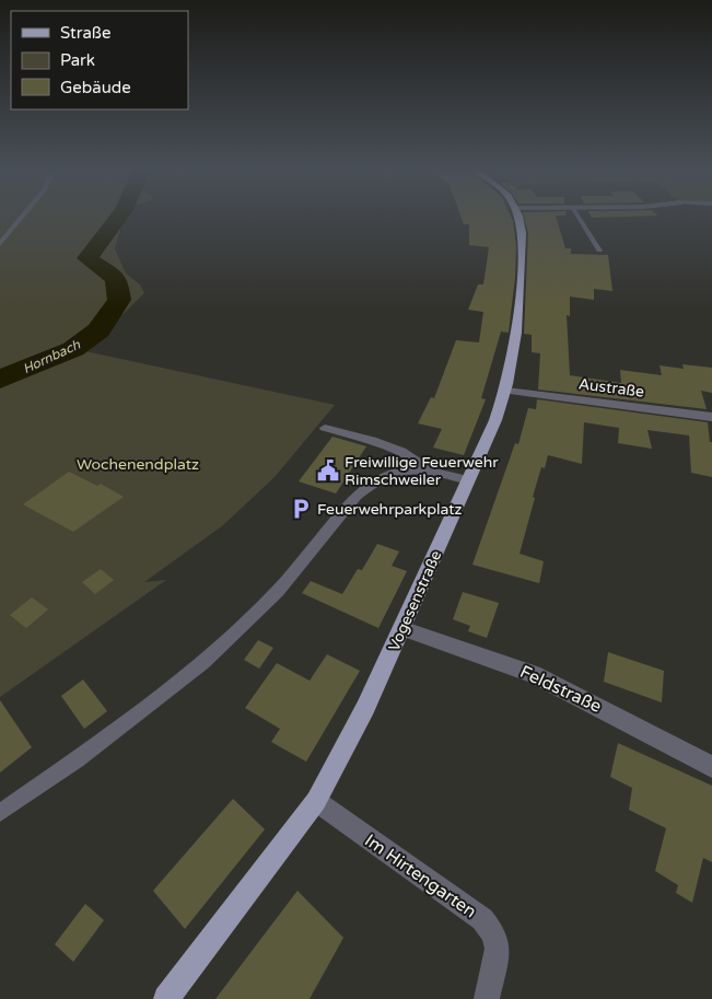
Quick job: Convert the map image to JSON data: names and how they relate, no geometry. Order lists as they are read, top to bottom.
{
  "streets": {
    "main road": ["Vogesenstraße"],
    "street": ["Austraße", "Feldstraße", "Im Hirtengarten"]
  },
  "crossings": [
    ["Austraße", "Vogesenstraße"],
    ["Vogesenstraße", "Feldstraße"],
    ["Vogesenstraße", "Im Hirtengarten"]
  ],
  "water": ["Hornbach"],
  "parks": ["Wochenendplatz"],
  "places": {
    "public building": ["Freiwillige Feuerwehr Rimschweiler"],
    "parking": ["Feuerwehrparkplatz"]
  },
  "legend": ["Straße", "Park", "Gebäude"]
}
